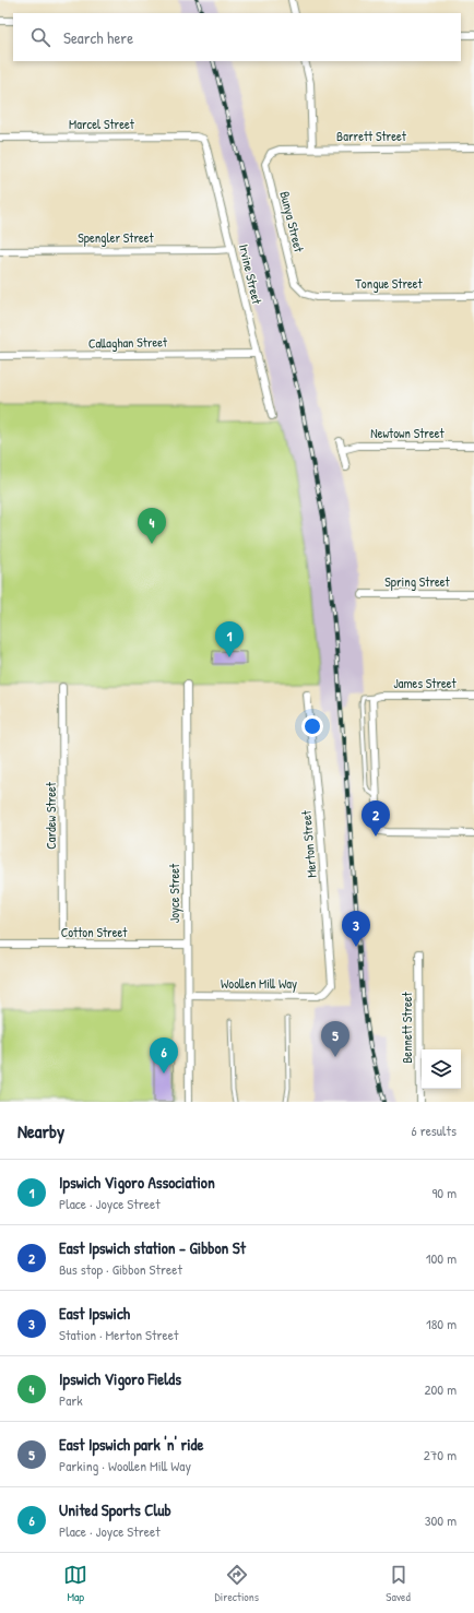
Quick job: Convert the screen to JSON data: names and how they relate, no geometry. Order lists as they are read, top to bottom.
{
  "streets": {
    "street": [
      "Marcel Street",
      "Barrett Street",
      "Bunya Street",
      "Spengler Street",
      "Irvine Street",
      "Tongue Street",
      "Callaghan Street",
      "Newtown Street",
      "Spring Street",
      "James Street",
      "Cardew Street",
      "Merton Street",
      "Joyce Street",
      "Cotton Street",
      "Woollen Mill Way",
      "Bennett Street"
    ]
  },
  "crossings": [
    ["Marcel Street", "Irvine Street"],
    ["Barrett Street", "Bunya Street"],
    ["Bunya Street", "Tongue Street"],
    ["Spengler Street", "Irvine Street"],
    ["Irvine Street", "Callaghan Street"],
    ["Cardew Street", "Cotton Street"],
    ["Merton Street", "Woollen Mill Way"],
    ["Joyce Street", "Cotton Street"],
    ["Joyce Street", "Woollen Mill Way"]
  ],
  "page": {
    "search": "Search here",
    "pins": [
      "4",
      "1",
      "2",
      "3",
      "5",
      "6"
    ],
    "heading": ["Nearby", "6 results"],
    "list": [
      {
        "mark": "1",
        "name": "Ipswich Vigoro Association",
        "note": "Place · Joyce Street",
        "value": "90 m"
      },
      {
        "mark": "2",
        "name": "East Ipswich station - Gibbon St",
        "note": "Bus stop · Gibbon Street",
        "value": "100 m"
      },
      {
        "mark": "3",
        "name": "East Ipswich",
        "note": "Station · Merton Street",
        "value": "180 m"
      },
      {
        "mark": "4",
        "name": "Ipswich Vigoro Fields",
        "note": "Park",
        "value": "200 m"
      },
      {
        "mark": "5",
        "name": "East Ipswich park 'n' ride",
        "note": "Parking · Woollen Mill Way",
        "value": "270 m"
      },
      {
        "mark": "6",
        "name": "United Sports Club",
        "note": "Place · Joyce Street",
        "value": "300 m"
      }
    ],
    "nav": ["Map", "Directions", "Saved"]
  }
}
